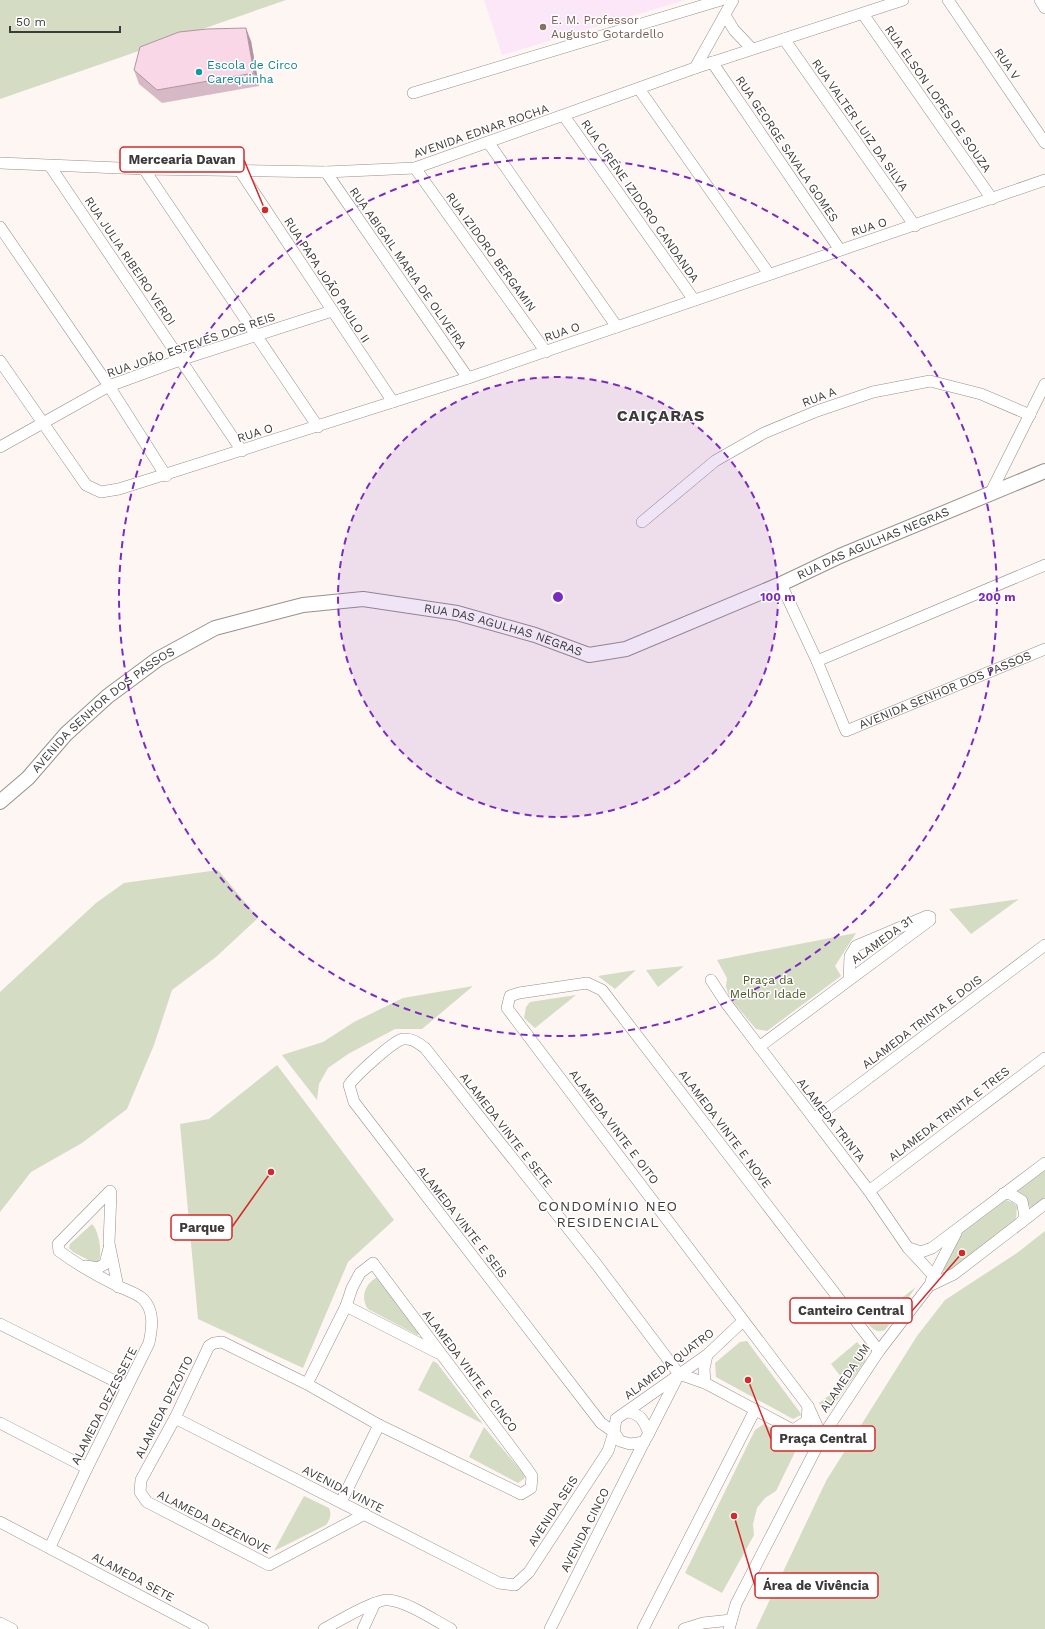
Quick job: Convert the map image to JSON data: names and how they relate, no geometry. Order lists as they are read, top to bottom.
{
  "streets": {
    "street": [
      "RUA V",
      "RUA ELSON LOPES DE SOUZA",
      "RUA VALTER LUIZ DA SILVA",
      "AVENIDA EDNAR ROCHA",
      "RUA GEORGE SAVALA GOMES",
      "RUA CIRENE IZIDORO CANDANDA",
      "RUA O",
      "RUA IZIDORO BERGAMIN",
      "RUA JULIA RIBEIRO VERDI",
      "RUA ABIGAIL MARIA DE OLIVEIRA",
      "RUA PAPA JOÃO PAULO II",
      "RUA JOÃO ESTEVES DOS REIS",
      "RUA A",
      "RUA DAS AGULHAS NEGRAS",
      "AVENIDA SENHOR DOS PASSOS",
      "ALAMEDA 31",
      "ALAMEDA TRINTA E DOIS",
      "ALAMEDA TRINTA E TRES",
      "ALAMEDA TRINTA",
      "ALAMEDA VINTE E OITO",
      "ALAMEDA VINTE E NOVE",
      "ALAMEDA VINTE E SETE",
      "ALAMEDA VINTE E SEIS",
      "ALAMEDA QUATRO",
      "ALAMEDA VINTE E CINCO",
      "ALAMEDA UM",
      "ALAMEDA DEZESSETE",
      "ALAMEDA DEZOITO",
      "AVENIDA VINTE",
      "AVENIDA SEIS",
      "ALAMEDA DEZENOVE",
      "AVENIDA CINCO",
      "ALAMEDA SETE"
    ]
  },
  "crossings": [
    ["RUA ELSON LOPES DE SOUZA", "AVENIDA EDNAR ROCHA"],
    ["RUA ELSON LOPES DE SOUZA", "RUA O"],
    ["RUA VALTER LUIZ DA SILVA", "AVENIDA EDNAR ROCHA"],
    ["RUA VALTER LUIZ DA SILVA", "RUA O"],
    ["AVENIDA EDNAR ROCHA", "RUA GEORGE SAVALA GOMES"],
    ["AVENIDA EDNAR ROCHA", "RUA CIRENE IZIDORO CANDANDA"],
    ["AVENIDA EDNAR ROCHA", "RUA IZIDORO BERGAMIN"],
    ["AVENIDA EDNAR ROCHA", "RUA JULIA RIBEIRO VERDI"],
    ["AVENIDA EDNAR ROCHA", "RUA ABIGAIL MARIA DE OLIVEIRA"],
    ["AVENIDA EDNAR ROCHA", "RUA PAPA JOÃO PAULO II"],
    ["RUA GEORGE SAVALA GOMES", "RUA O"],
    ["RUA CIRENE IZIDORO CANDANDA", "RUA O"],
    ["RUA O", "RUA IZIDORO BERGAMIN"],
    ["RUA O", "RUA JULIA RIBEIRO VERDI"],
    ["RUA O", "RUA ABIGAIL MARIA DE OLIVEIRA"],
    ["RUA O", "RUA PAPA JOÃO PAULO II"],
    ["RUA O", "RUA JOÃO ESTEVES DOS REIS"],
    ["RUA JULIA RIBEIRO VERDI", "RUA JOÃO ESTEVES DOS REIS"],
    ["RUA PAPA JOÃO PAULO II", "RUA JOÃO ESTEVES DOS REIS"],
    ["RUA DAS AGULHAS NEGRAS", "AVENIDA SENHOR DOS PASSOS"],
    ["ALAMEDA TRINTA E DOIS", "ALAMEDA TRINTA"],
    ["ALAMEDA TRINTA E TRES", "ALAMEDA TRINTA"],
    ["ALAMEDA VINTE E OITO", "ALAMEDA VINTE E NOVE"],
    ["ALAMEDA VINTE E OITO", "ALAMEDA QUATRO"],
    ["ALAMEDA VINTE E OITO", "ALAMEDA UM"],
    ["ALAMEDA VINTE E NOVE", "ALAMEDA UM"],
    ["ALAMEDA VINTE E SETE", "ALAMEDA VINTE E SEIS"],
    ["ALAMEDA VINTE E SETE", "ALAMEDA QUATRO"],
    ["ALAMEDA VINTE E SETE", "AVENIDA CINCO"],
    ["ALAMEDA VINTE E SEIS", "ALAMEDA QUATRO"],
    ["ALAMEDA VINTE E SEIS", "AVENIDA SEIS"],
    ["ALAMEDA VINTE E SEIS", "AVENIDA CINCO"],
    ["ALAMEDA QUATRO", "AVENIDA SEIS"],
    ["ALAMEDA QUATRO", "AVENIDA CINCO"],
    ["ALAMEDA DEZESSETE", "ALAMEDA SETE"],
    ["ALAMEDA DEZOITO", "AVENIDA VINTE"],
    ["ALAMEDA DEZOITO", "ALAMEDA DEZENOVE"],
    ["AVENIDA VINTE", "AVENIDA SEIS"],
    ["AVENIDA VINTE", "ALAMEDA DEZENOVE"],
    ["AVENIDA SEIS", "AVENIDA CINCO"]
  ],
  "districts": ["CAIÇARAS", "CONDOMÍNIO NEO RESIDENCIAL"],
  "parks": ["Praça da Melhor Idade"],
  "places": [
    "E. M. Professor Augusto Gotardello",
    "Escola de Circo Carequinha",
    "Mercearia Davan",
    "Parque",
    "Canteiro Central",
    "Praça Central",
    "Área de Vivência"
  ],
  "scale_bar": "50 m",
  "rings": ["100 m", "200 m"]
}
